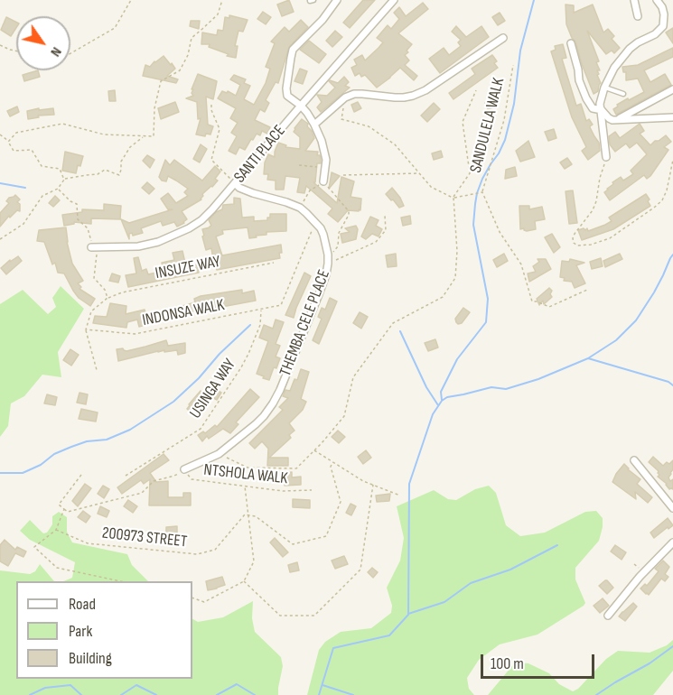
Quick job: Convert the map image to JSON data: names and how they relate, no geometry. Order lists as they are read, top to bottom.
{
  "streets": {
    "street": ["SANTI PLACE", "THEMBA CELE PLACE"],
    "path": [
      "SANDULELA WALK",
      "INSUZE WAY",
      "INDONSA WALK",
      "USINGA WAY",
      "NTSHOLA WALK",
      "200973 STREET"
    ]
  },
  "crossings": [
    ["SANTI PLACE", "THEMBA CELE PLACE"],
    ["INDONSA WALK", "THEMBA CELE PLACE"],
    ["INDONSA WALK", "USINGA WAY"],
    ["THEMBA CELE PLACE", "NTSHOLA WALK"]
  ],
  "legend": ["Road", "Park", "Building"],
  "scale_bar": "100 m",
  "north": "bottom right"
}
